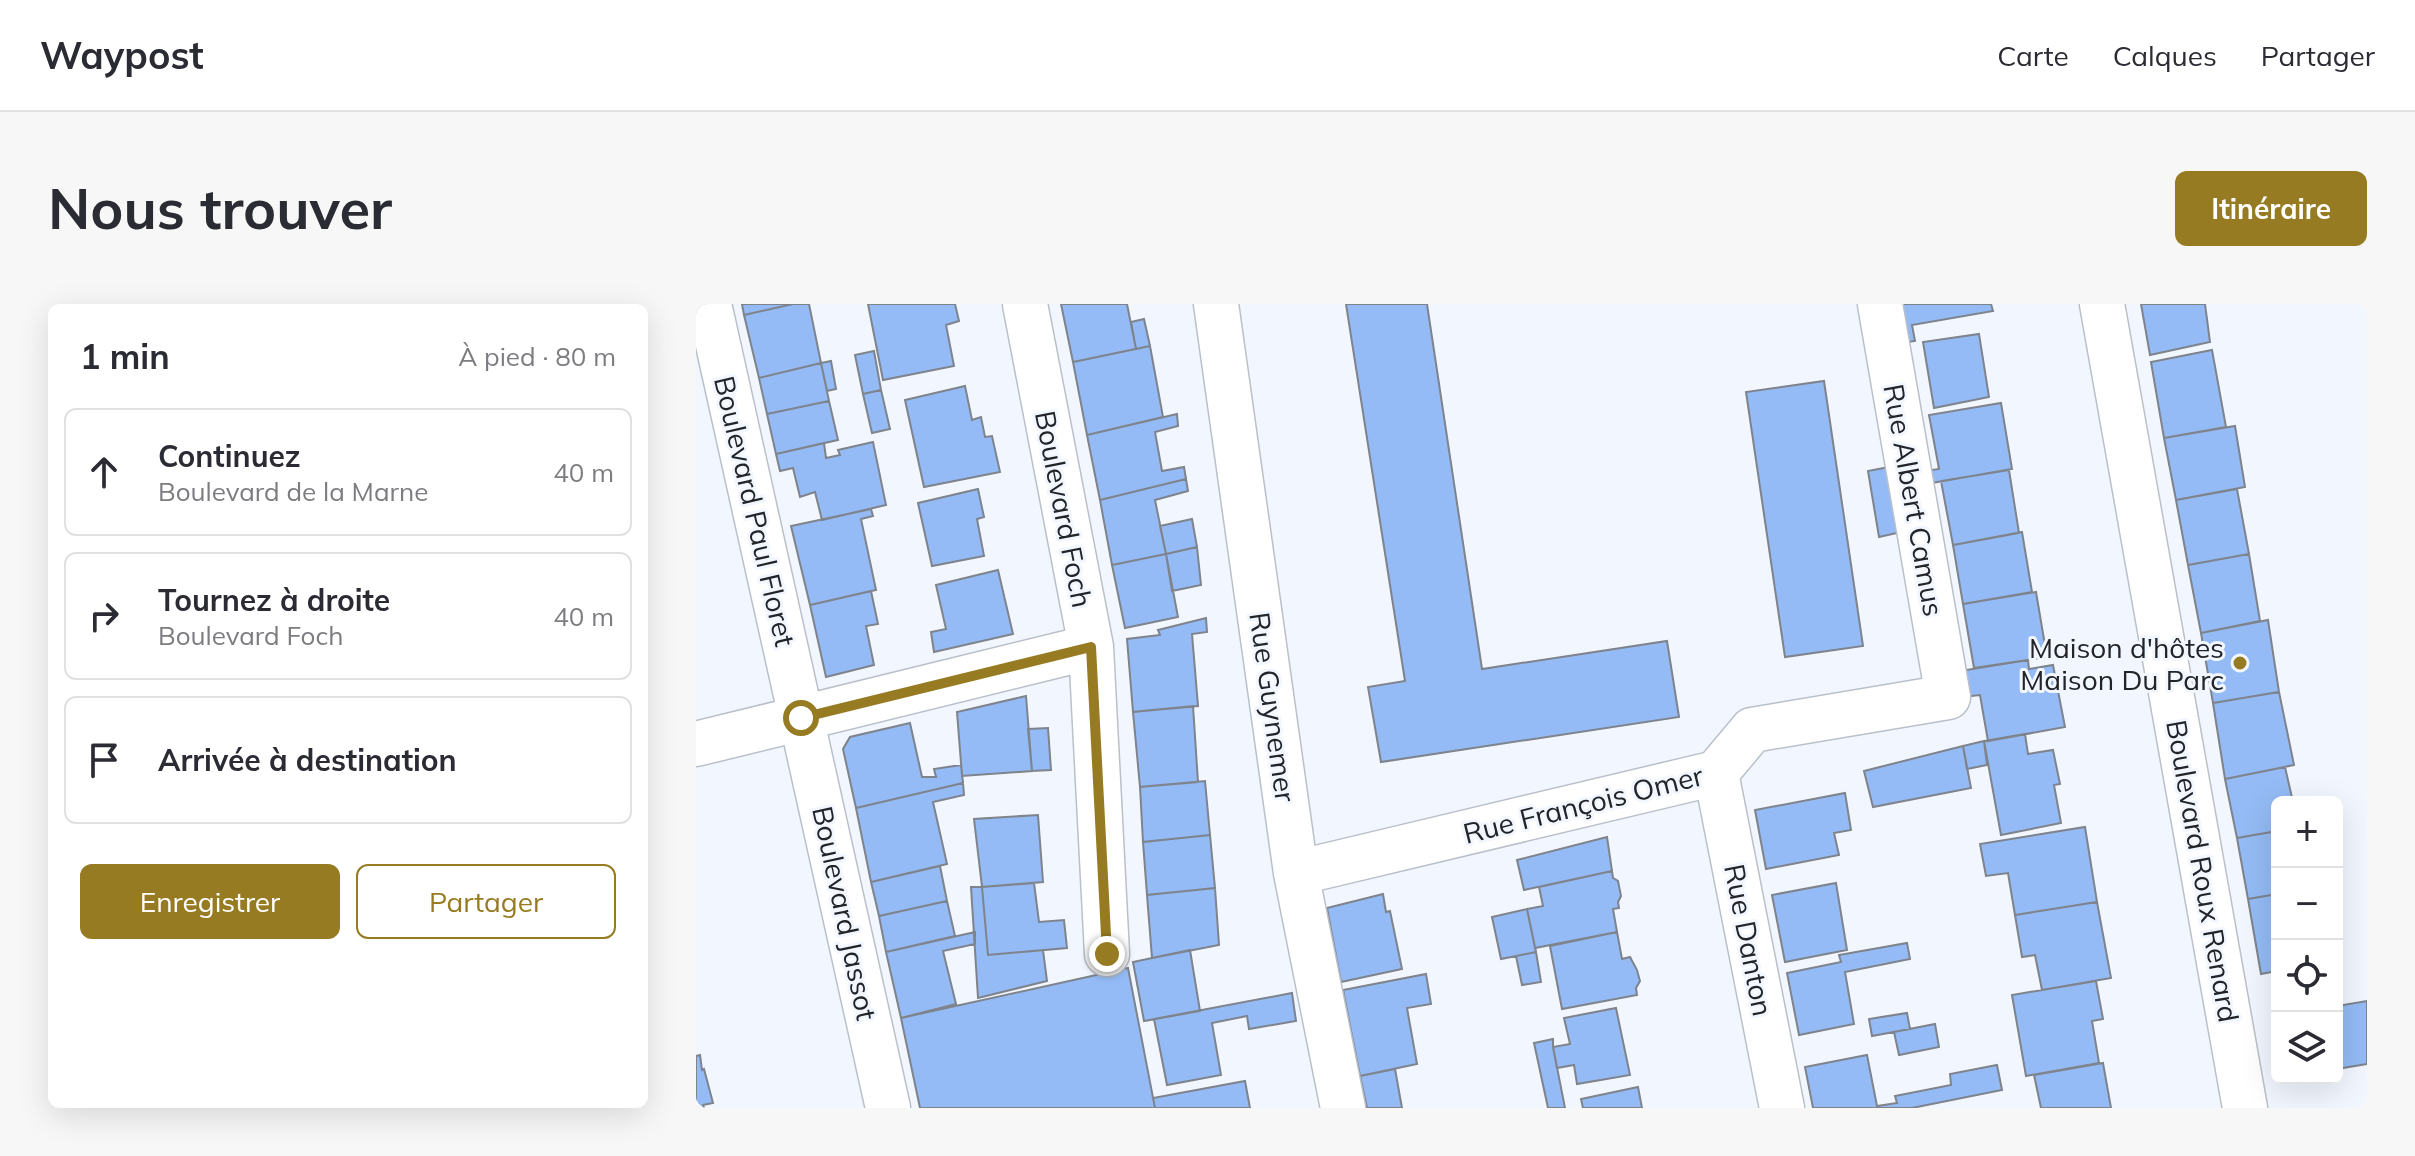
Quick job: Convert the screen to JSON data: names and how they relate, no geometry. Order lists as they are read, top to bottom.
{
  "streets": {
    "street": [
      "Rue Albert Camus",
      "Boulevard Foch",
      "Boulevard Paul Floret",
      "Rue Guynemer",
      "Rue François Omer",
      "Boulevard Roux Renard",
      "Boulevard Jassot",
      "Rue Danton"
    ]
  },
  "crossings": [
    ["Rue Albert Camus", "Rue François Omer"],
    ["Boulevard Paul Floret", "Boulevard Jassot"],
    ["Rue Guynemer", "Rue François Omer"],
    ["Rue François Omer", "Rue Danton"]
  ],
  "places": ["Maison d'hôtes Maison Du Parc"],
  "page": {
    "header": "Waypost",
    "nav": ["Carte", "Calques", "Partager"],
    "buttons": [
      "Itinéraire",
      ["Enregistrer", "Partager"]
    ],
    "title": "Nous trouver",
    "heading": ["1 min", "À pied · 80 m"],
    "list": [
      ["Continuez", "Boulevard de la Marne", "40 m"],
      ["Tournez à droite", "Boulevard Foch", "40 m"],
      "Arrivée à destination"
    ],
    "map_buttons": ["+", "−"]
  }
}
